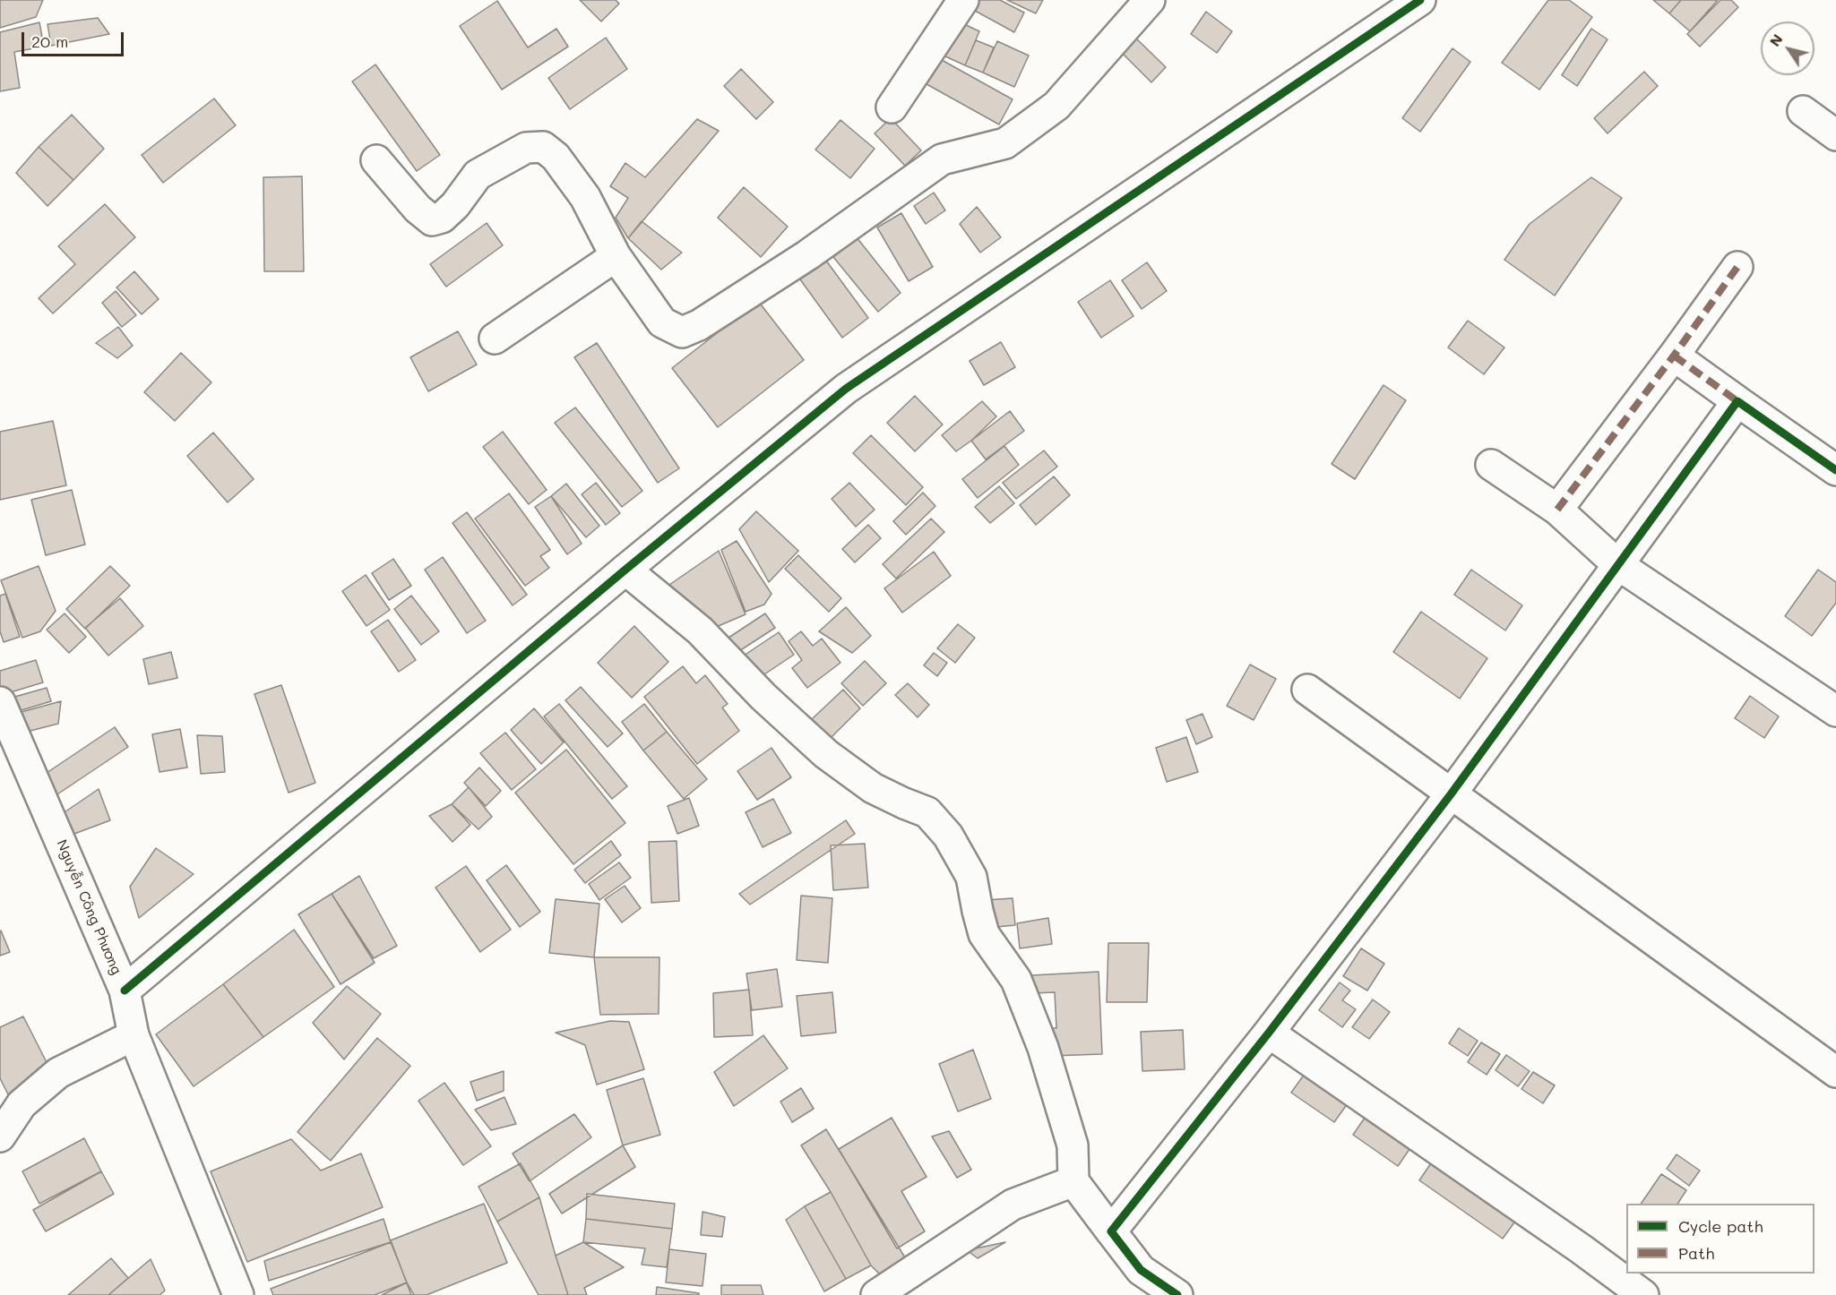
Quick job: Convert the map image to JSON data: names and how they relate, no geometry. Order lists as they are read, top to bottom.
{
  "streets": {
    "street": ["Nguyễn Công Phương"]
  },
  "legend": ["Cycle path", "Path"],
  "scale_bar": "20 m",
  "north": "top left"
}
